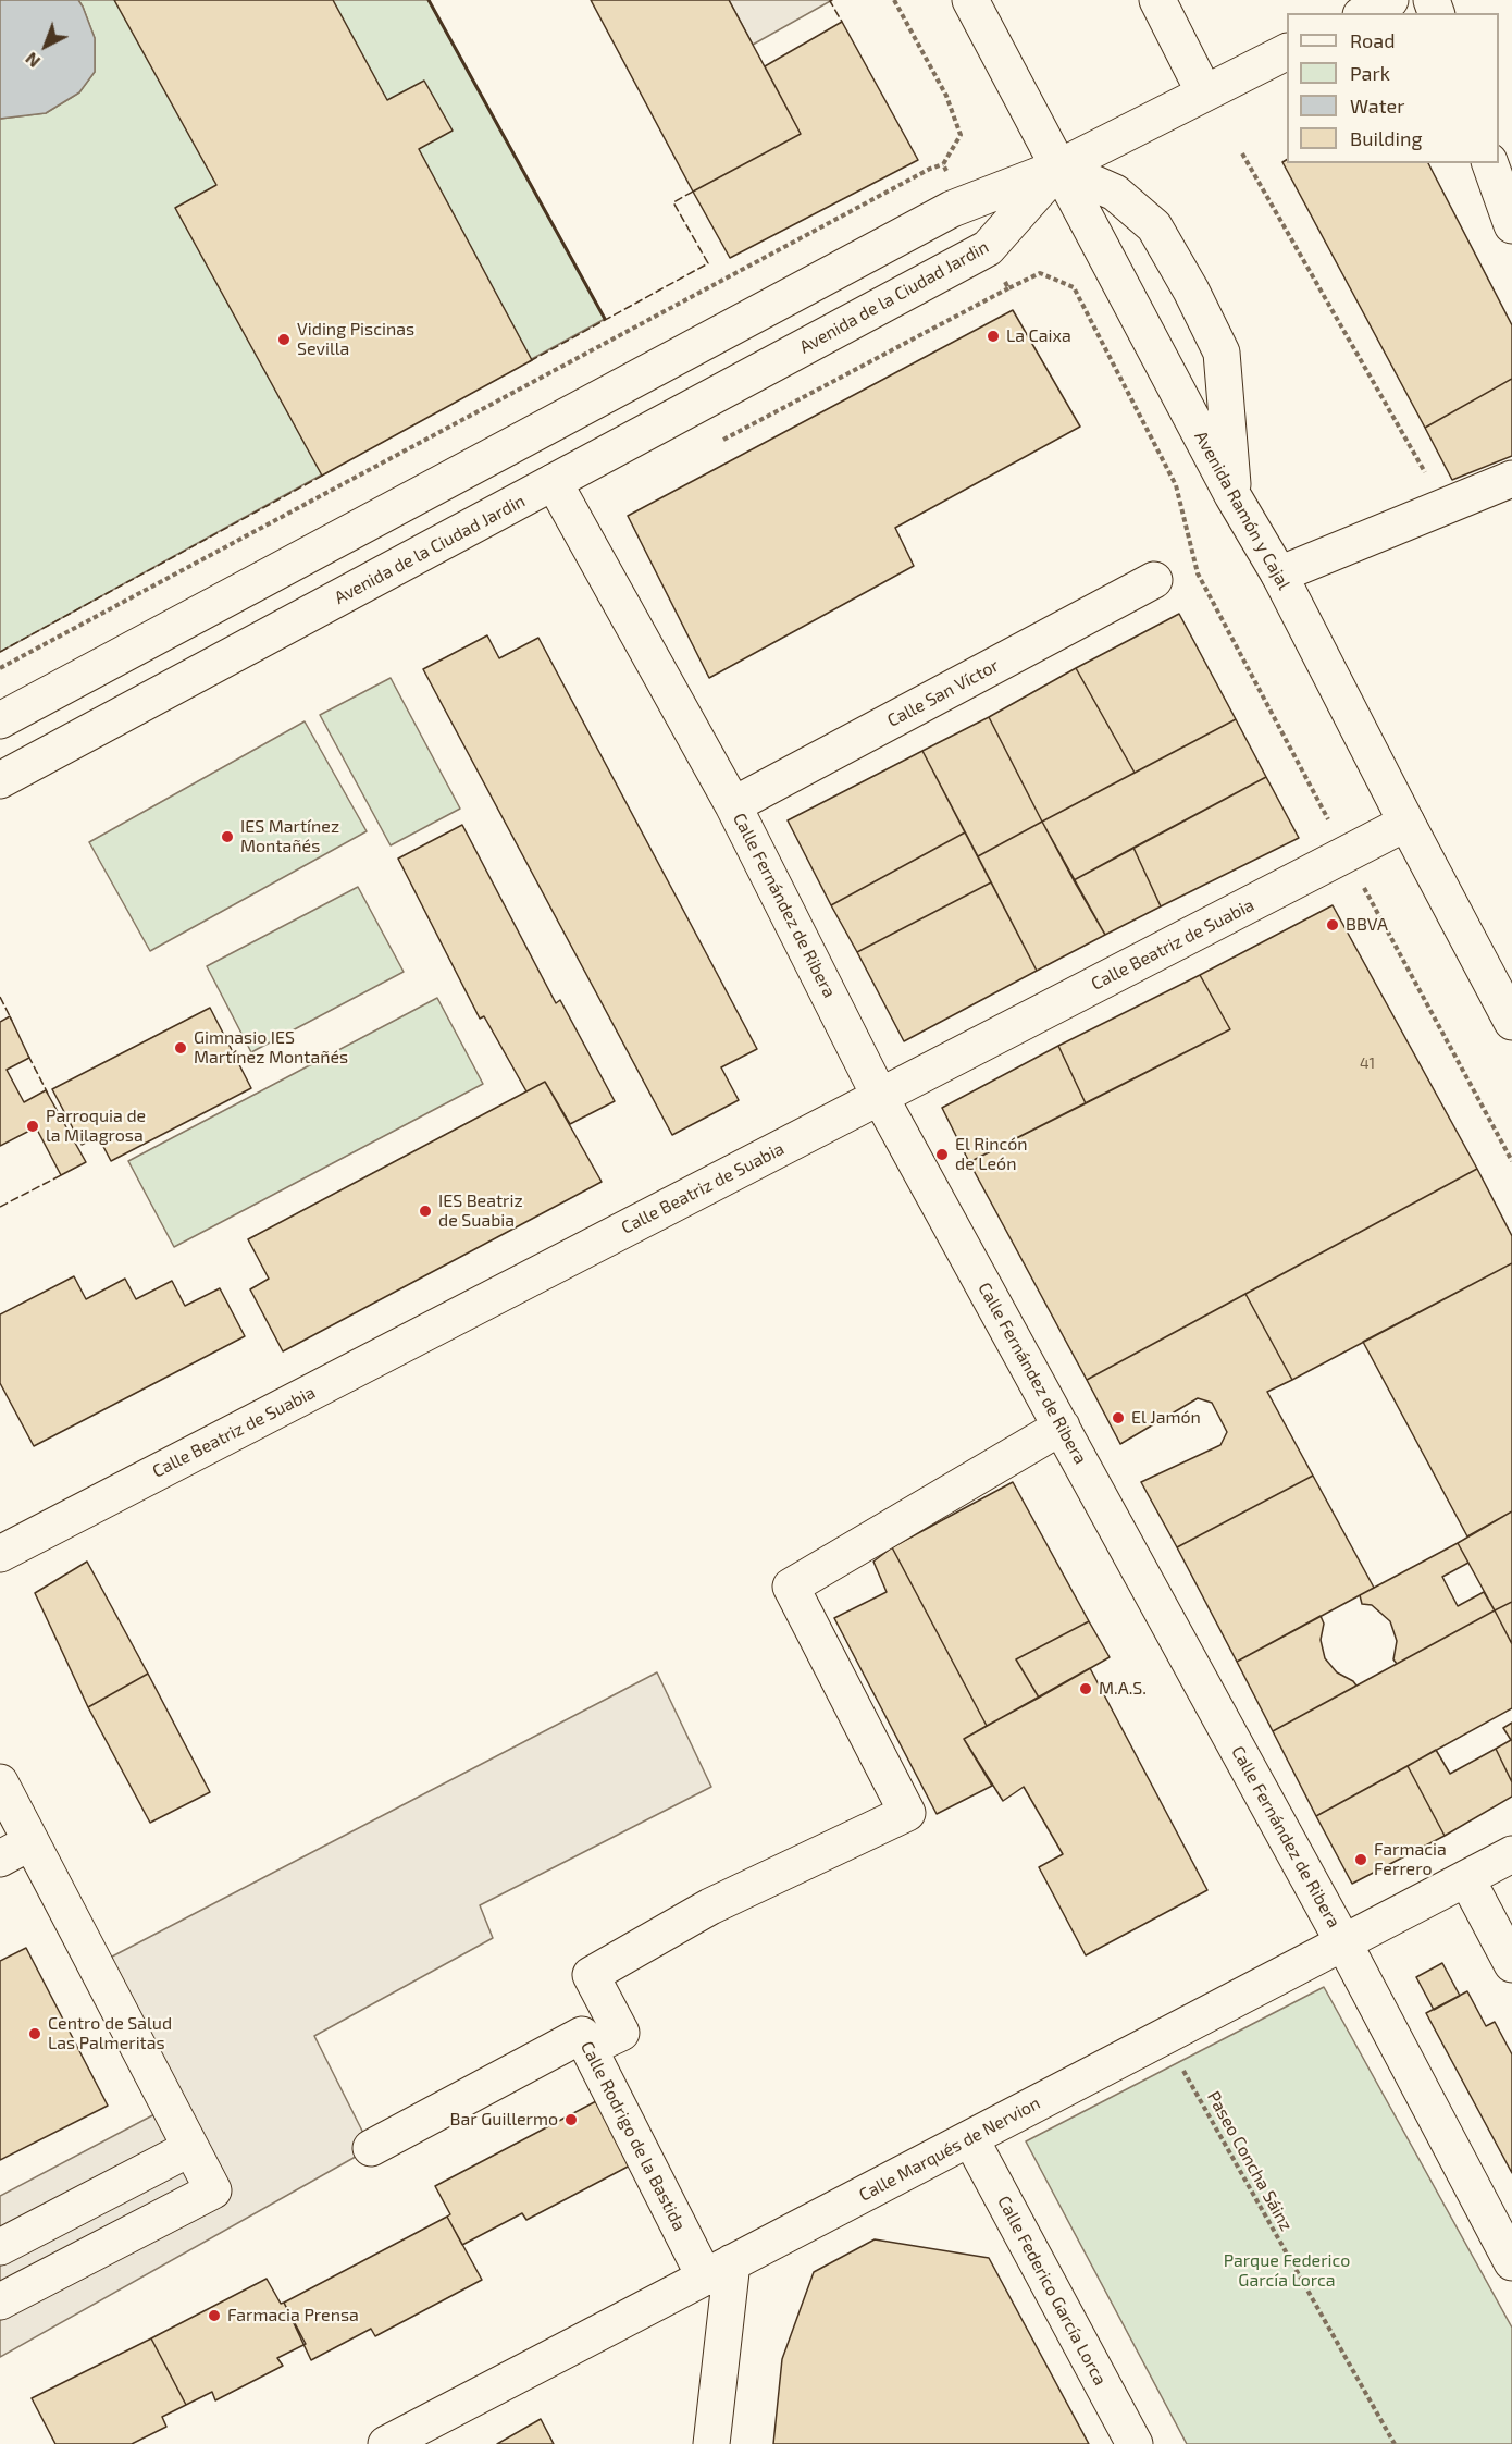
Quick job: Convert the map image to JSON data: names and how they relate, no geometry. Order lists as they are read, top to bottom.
{
  "streets": {
    "street": [
      "Avenida de la Ciudad Jardin",
      "Avenida Ramón y Cajal",
      "Calle San Víctor",
      "Calle Fernández de Ribera",
      "Calle Beatriz de Suabia",
      "Calle Rodrigo de la Bastida",
      "Calle Marqués de Nervion",
      "Calle Federico García Lorca"
    ],
    "path": ["Paseo Concha Sáinz"]
  },
  "crossings": [
    ["Avenida de la Ciudad Jardin", "Avenida Ramón y Cajal"],
    ["Avenida de la Ciudad Jardin", "Calle Fernández de Ribera"],
    ["Avenida Ramón y Cajal", "Calle Beatriz de Suabia"],
    ["Calle San Víctor", "Calle Fernández de Ribera"],
    ["Calle Fernández de Ribera", "Calle Beatriz de Suabia"],
    ["Calle Fernández de Ribera", "Calle Marqués de Nervion"],
    ["Calle Rodrigo de la Bastida", "Calle Marqués de Nervion"],
    ["Calle Marqués de Nervion", "Calle Federico García Lorca"]
  ],
  "parks": ["Parque Federico García Lorca"],
  "places": [
    "La Caixa",
    "Viding Piscinas Sevilla",
    "IES Martínez Montañés",
    "BBVA",
    "Gimnasio IES Martínez Montañés",
    "Parroquia de la Milagrosa",
    "El Rincón de León",
    "IES Beatriz de Suabia",
    "El Jamón",
    "M.A.S.",
    "Farmacia Ferrero",
    "Centro de Salud Las Palmeritas",
    "Bar Guillermo",
    "Farmacia Prensa"
  ],
  "house_numbers": ["41"],
  "legend": [
    "Road",
    "Park",
    "Water",
    "Building"
  ],
  "north": "bottom left"
}
